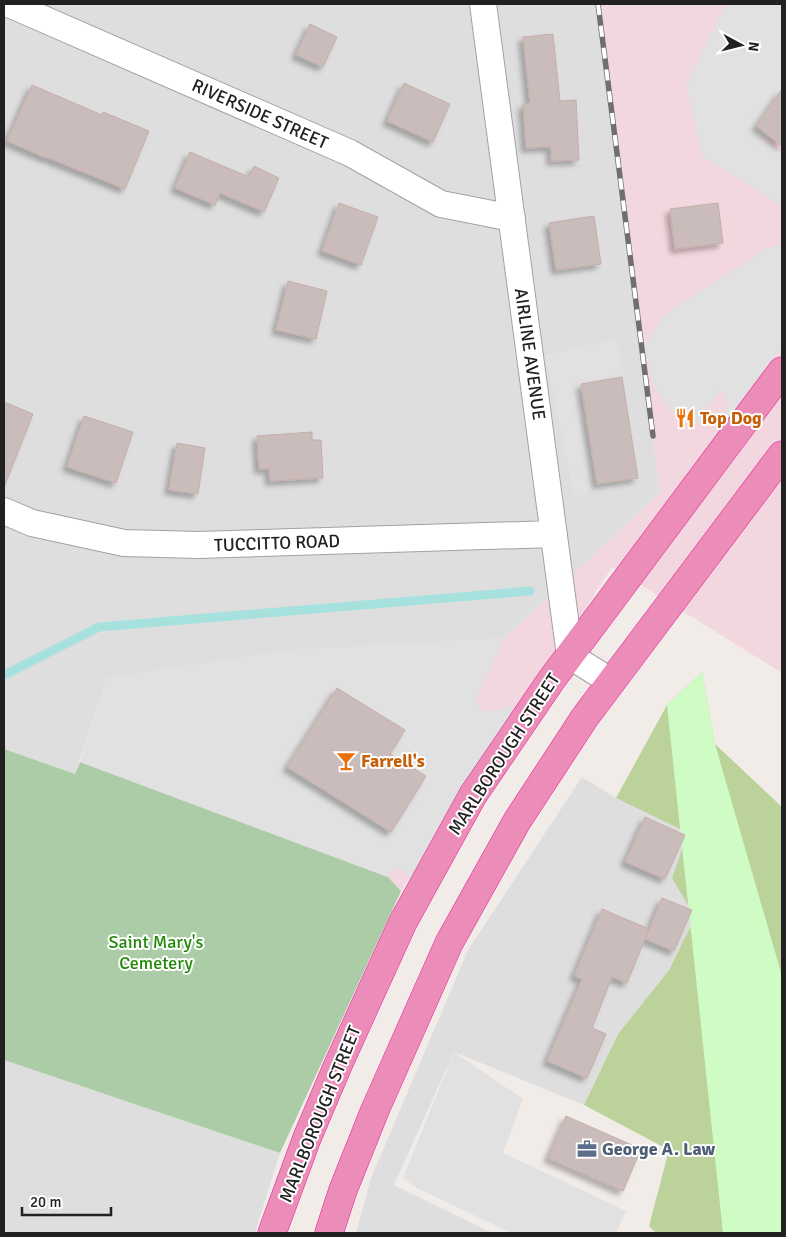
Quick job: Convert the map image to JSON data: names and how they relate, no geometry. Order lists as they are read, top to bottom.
{
  "streets": {
    "highway": ["MARLBOROUGH STREET"],
    "street": ["RIVERSIDE STREET", "AIRLINE AVENUE", "TUCCITTO ROAD"]
  },
  "crossings": [
    ["RIVERSIDE STREET", "AIRLINE AVENUE"],
    ["AIRLINE AVENUE", "TUCCITTO ROAD"],
    ["AIRLINE AVENUE", "MARLBOROUGH STREET"]
  ],
  "parks": ["Saint Mary's Cemetery"],
  "places": {
    "restaurant": ["Top Dog"],
    "bar": ["Farrell's"],
    "office": ["George A. Law"]
  },
  "scale_bar": "20 m",
  "north": "right"
}
